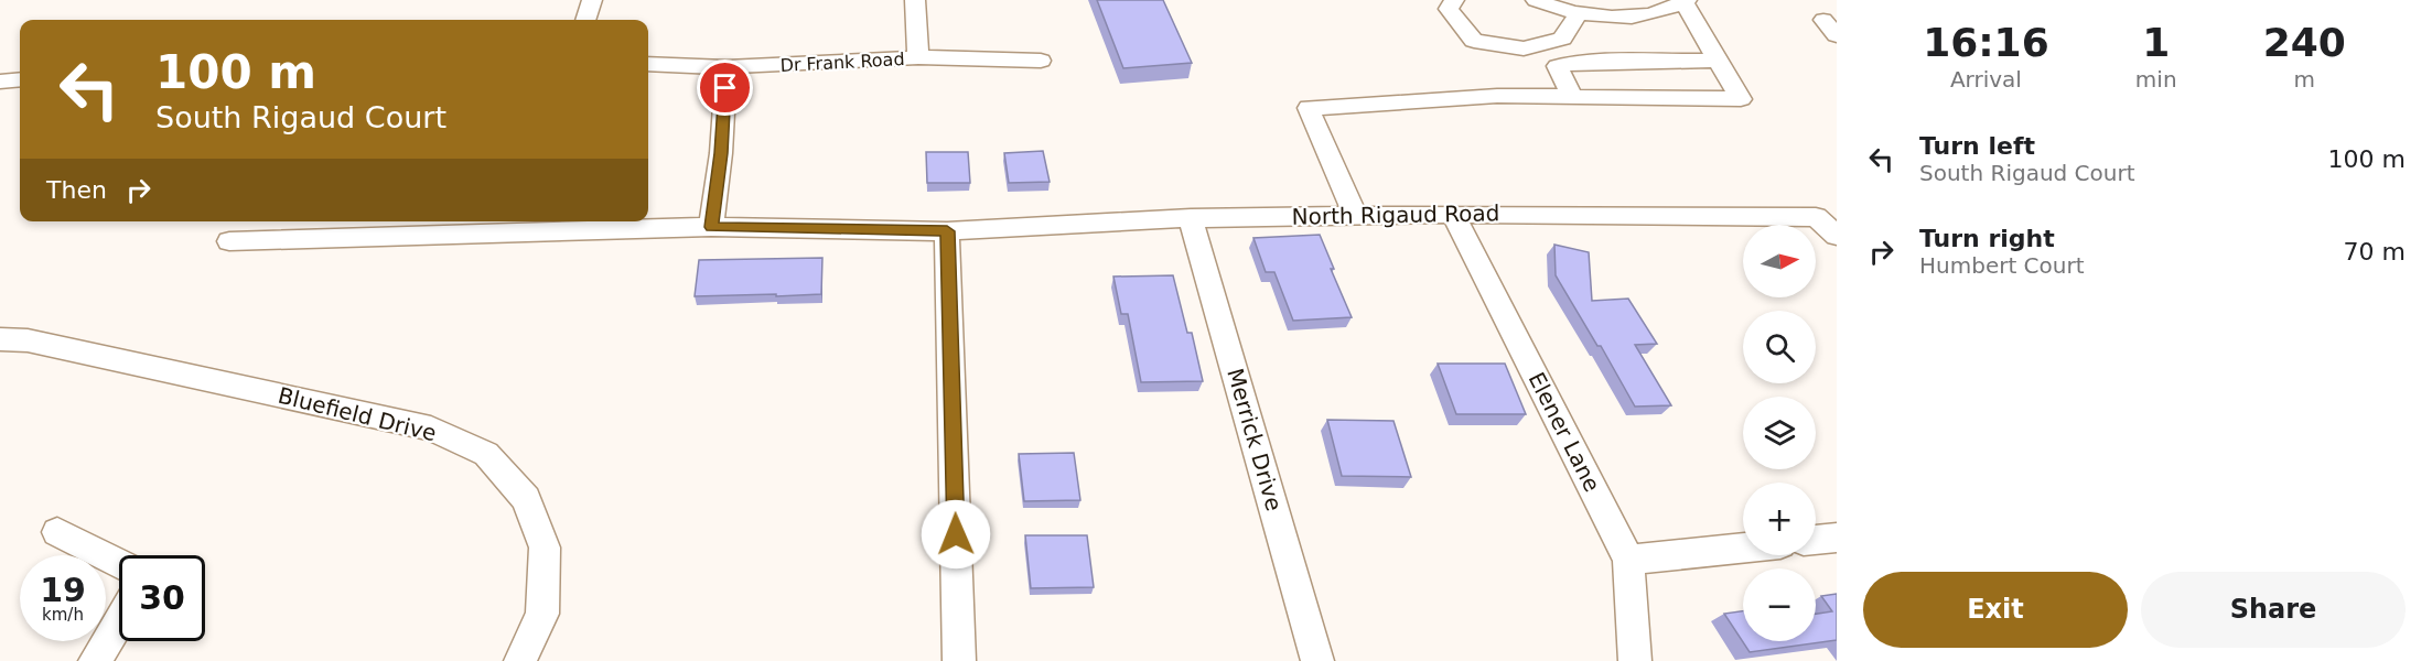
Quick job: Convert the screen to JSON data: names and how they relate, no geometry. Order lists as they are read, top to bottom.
{
  "streets": {
    "street": [
      "Dr Frank Road",
      "North Rigaud Road",
      "Bluefield Drive",
      "Elener Lane",
      "Merrick Drive"
    ]
  },
  "crossings": [
    ["North Rigaud Road", "Elener Lane"],
    ["North Rigaud Road", "Merrick Drive"]
  ],
  "north": "right",
  "page": {
    "eta": [
      "16:16",
      "Arrival",
      "1",
      "min",
      "240",
      "m"
    ],
    "turn": ["100 m", "South Rigaud Court"],
    "list": [
      {
        "name": "Turn left",
        "note": "South Rigaud Court",
        "value": "100 m"
      },
      {
        "name": "Turn right",
        "note": "Humbert Court",
        "value": "70 m"
      }
    ],
    "then": "Then",
    "map_buttons": ["+", "−"],
    "speed": "19 km/h",
    "limit": "30",
    "buttons": ["Exit", "Share"]
  }
}
